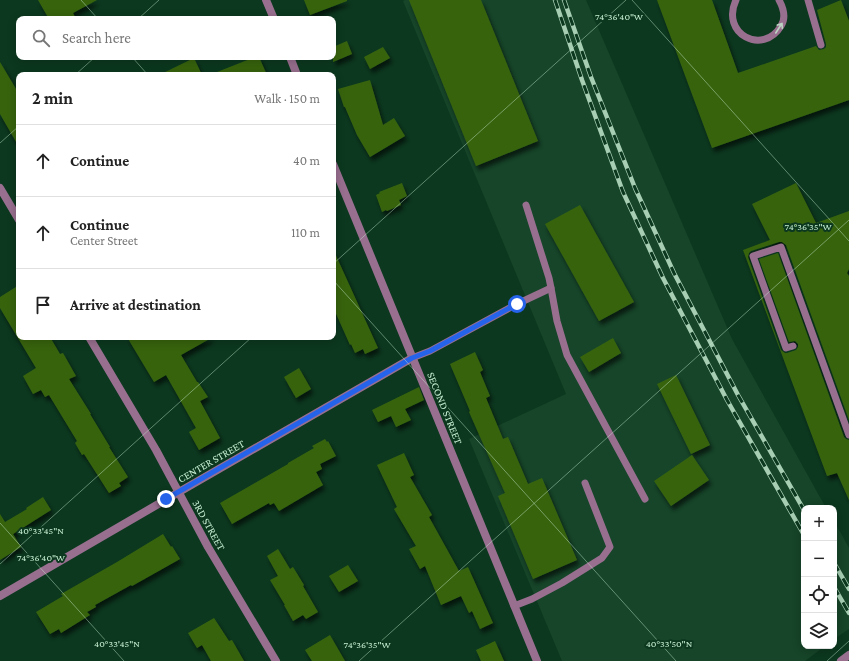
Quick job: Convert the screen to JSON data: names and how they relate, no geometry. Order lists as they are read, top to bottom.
{
  "streets": {
    "street": ["SECOND STREET", "CENTER STREET", "3RD STREET"]
  },
  "crossings": [
    ["SECOND STREET", "CENTER STREET"],
    ["CENTER STREET", "3RD STREET"]
  ],
  "page": {
    "search": "Search here",
    "heading": ["2 min", "Walk · 150 m"],
    "list": [
      ["Continue", "40 m"],
      ["Continue", "Center Street", "110 m"],
      "Arrive at destination"
    ],
    "map_buttons": ["+", "−"]
  },
  "coordinates": [
    "74°36'40\"W",
    "74°36'35\"W",
    "40°33'45\"N",
    "40°33'50\"N"
  ]
}
